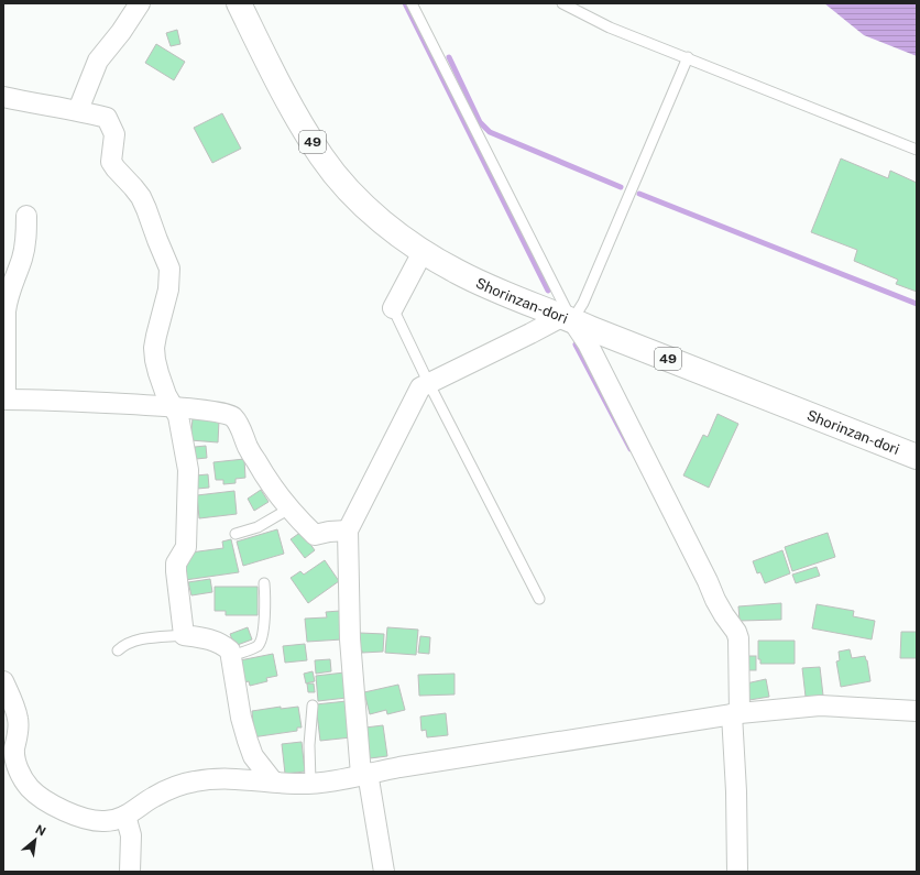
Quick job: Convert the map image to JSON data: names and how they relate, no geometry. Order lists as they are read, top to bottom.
{
  "streets": {
    "main road": ["49", "Shorinzan-dori"]
  },
  "north": "top right"
}
